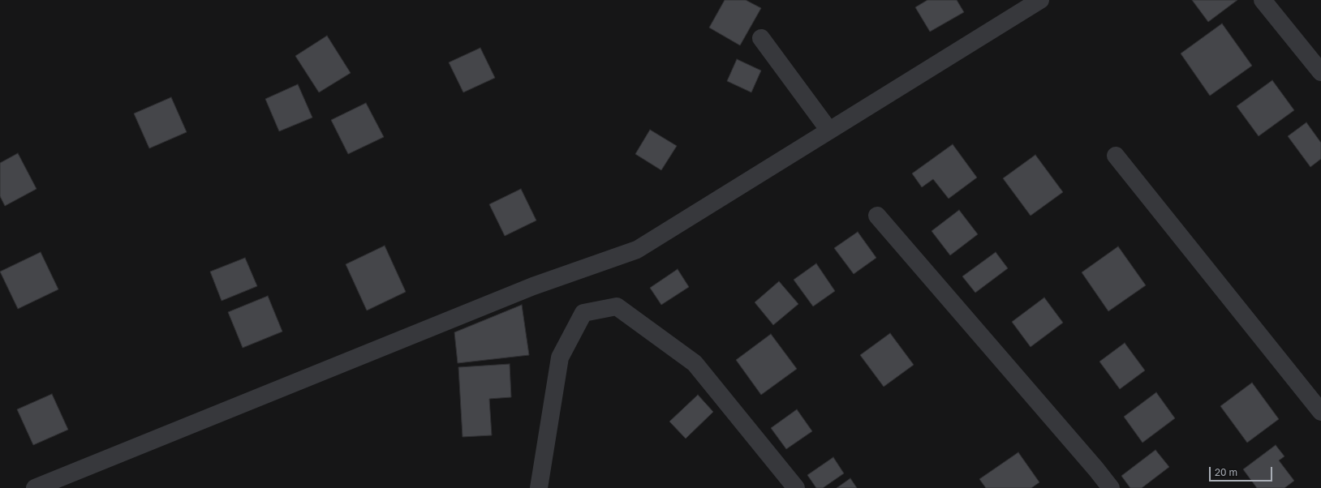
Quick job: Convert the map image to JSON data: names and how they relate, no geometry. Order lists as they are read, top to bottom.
{
  "scale_bar": "20 m"
}
